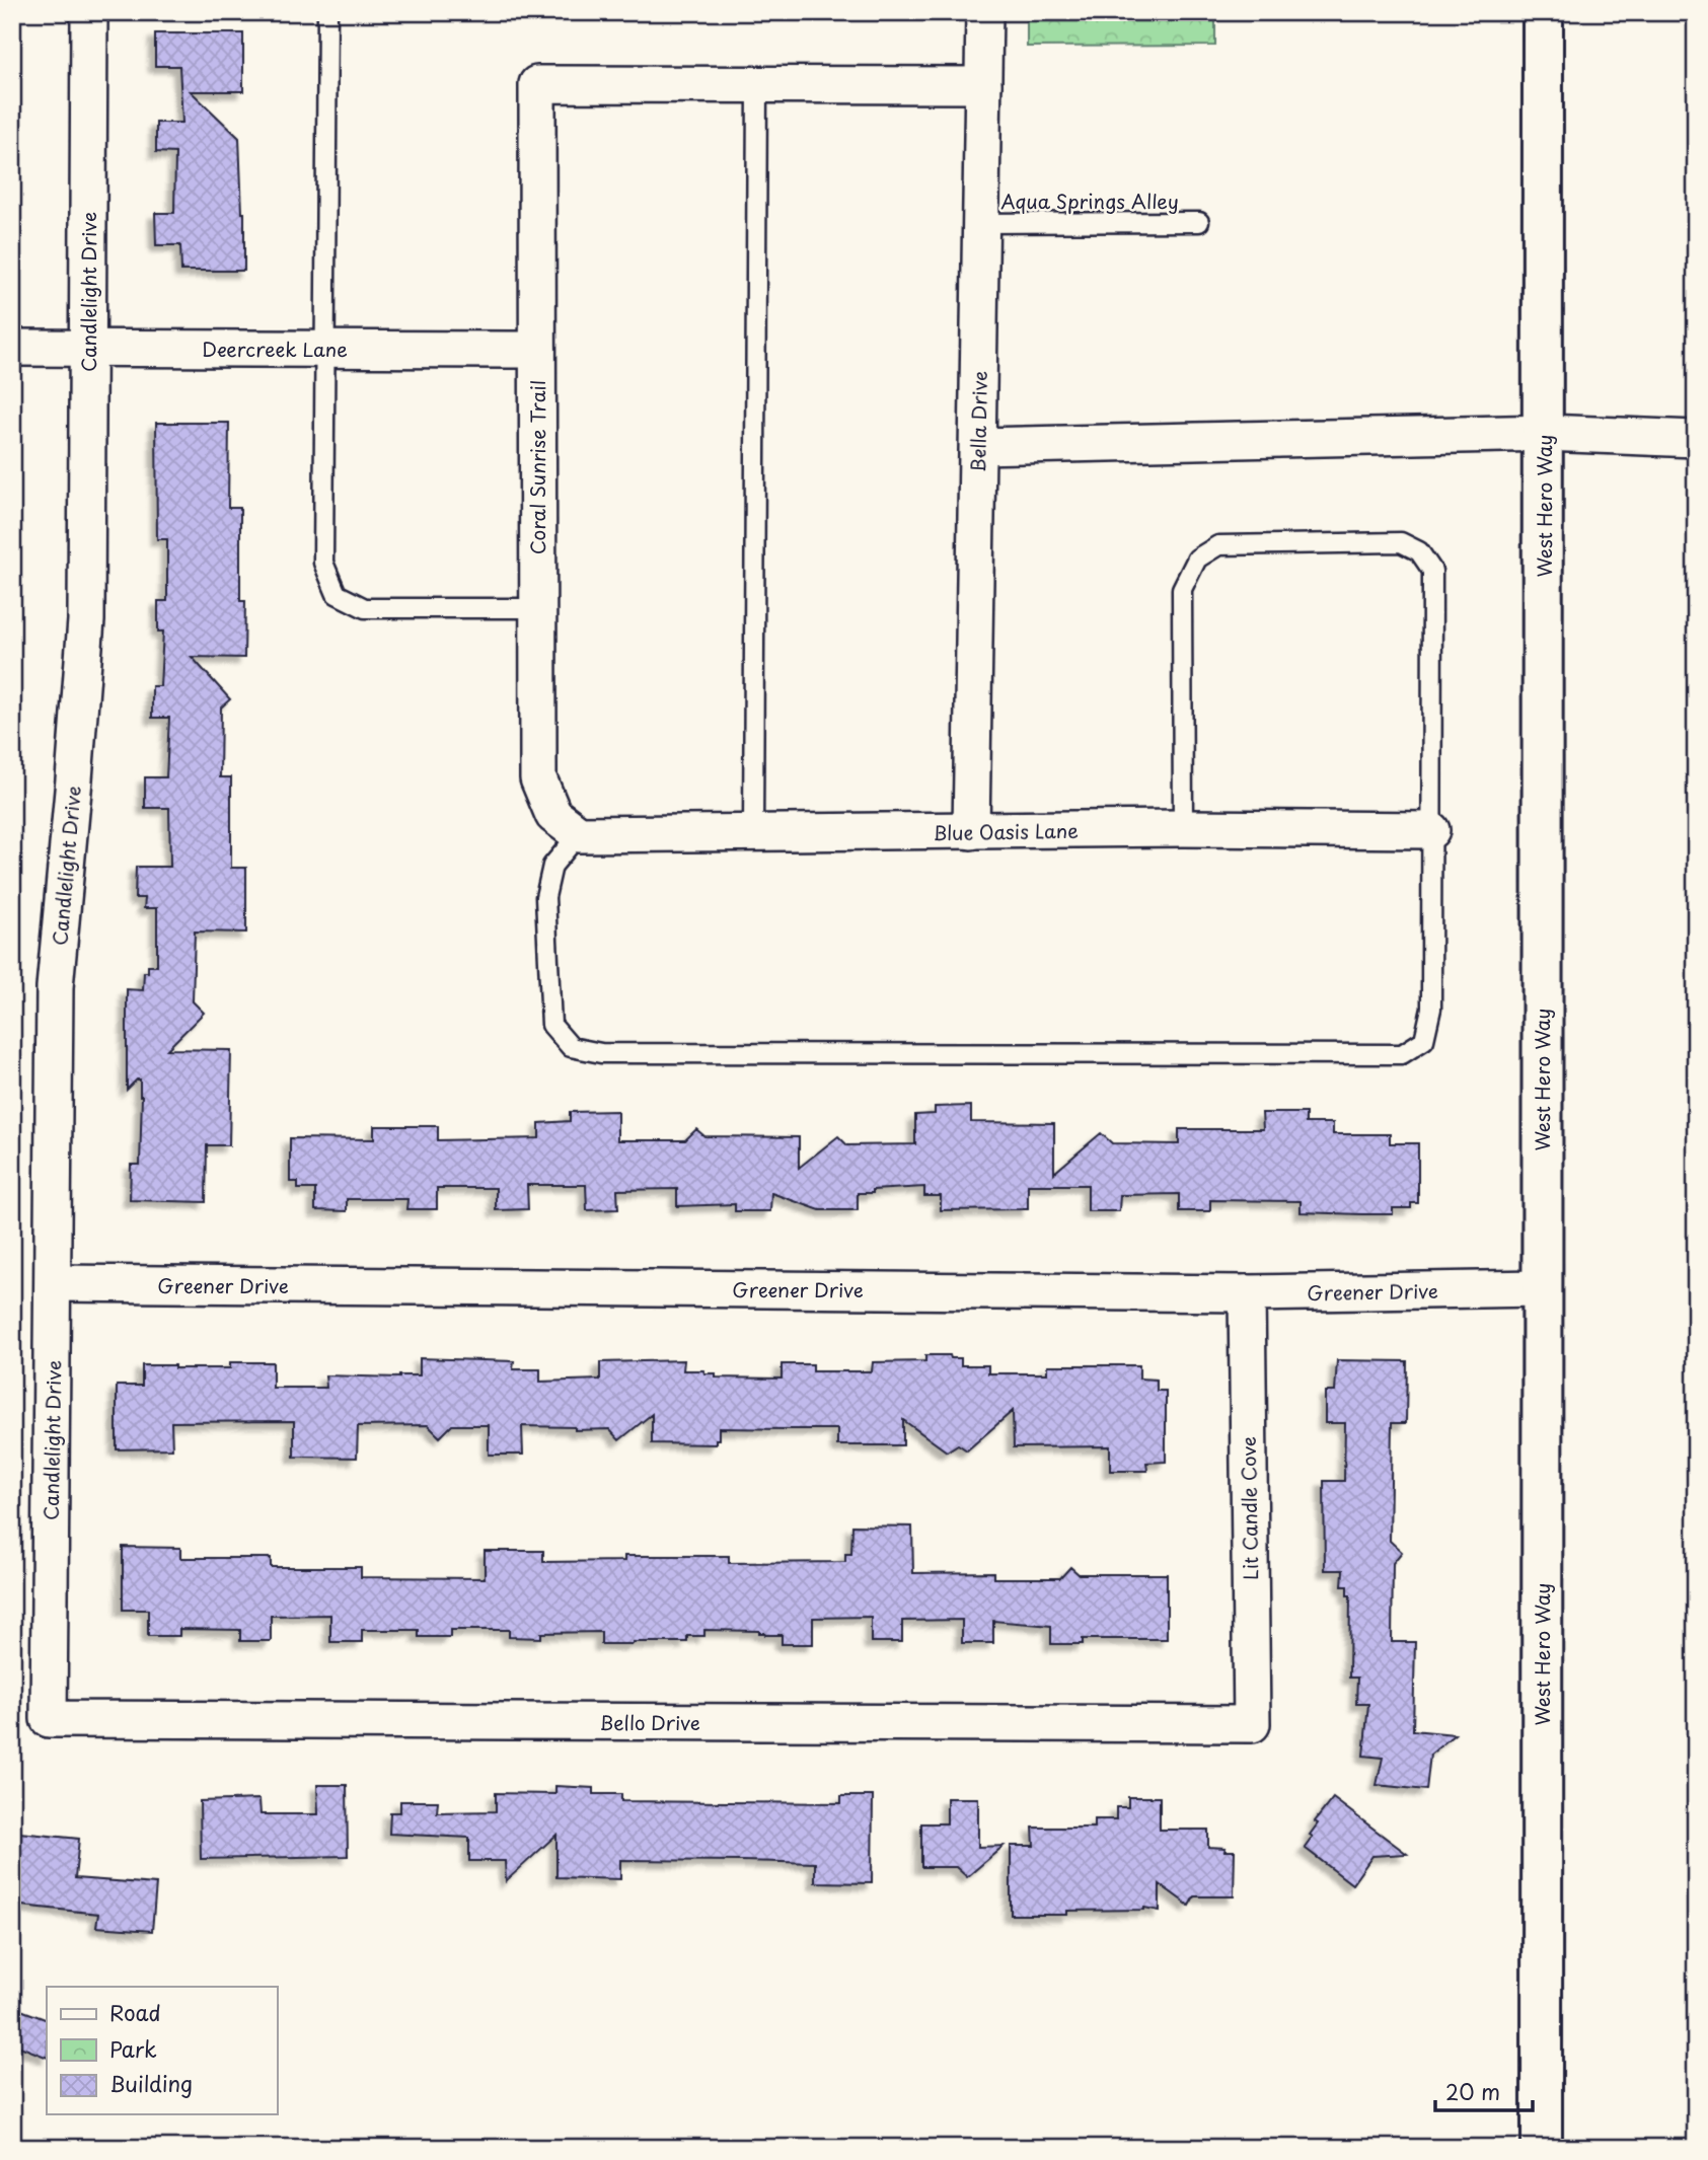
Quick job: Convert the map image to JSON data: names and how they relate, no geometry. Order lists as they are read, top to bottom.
{
  "streets": {
    "main road": ["West Hero Way"],
    "street": [
      "Candlelight Drive",
      "Deercreek Lane",
      "Bella Drive",
      "Coral Sunrise Trail",
      "Blue Oasis Lane",
      "Greener Drive",
      "Lit Candle Cove",
      "Bello Drive"
    ],
    "lane": ["Aqua Springs Alley"]
  },
  "crossings": [
    ["Aqua Springs Alley", "Bella Drive"],
    ["Candlelight Drive", "Deercreek Lane"],
    ["Candlelight Drive", "Greener Drive"],
    ["Candlelight Drive", "Bello Drive"],
    ["Deercreek Lane", "Coral Sunrise Trail"],
    ["Bella Drive", "Blue Oasis Lane"],
    ["Coral Sunrise Trail", "Blue Oasis Lane"],
    ["West Hero Way", "Greener Drive"],
    ["Greener Drive", "Lit Candle Cove"],
    ["Lit Candle Cove", "Bello Drive"]
  ],
  "legend": ["Road", "Park", "Building"],
  "scale_bar": "20 m"
}
